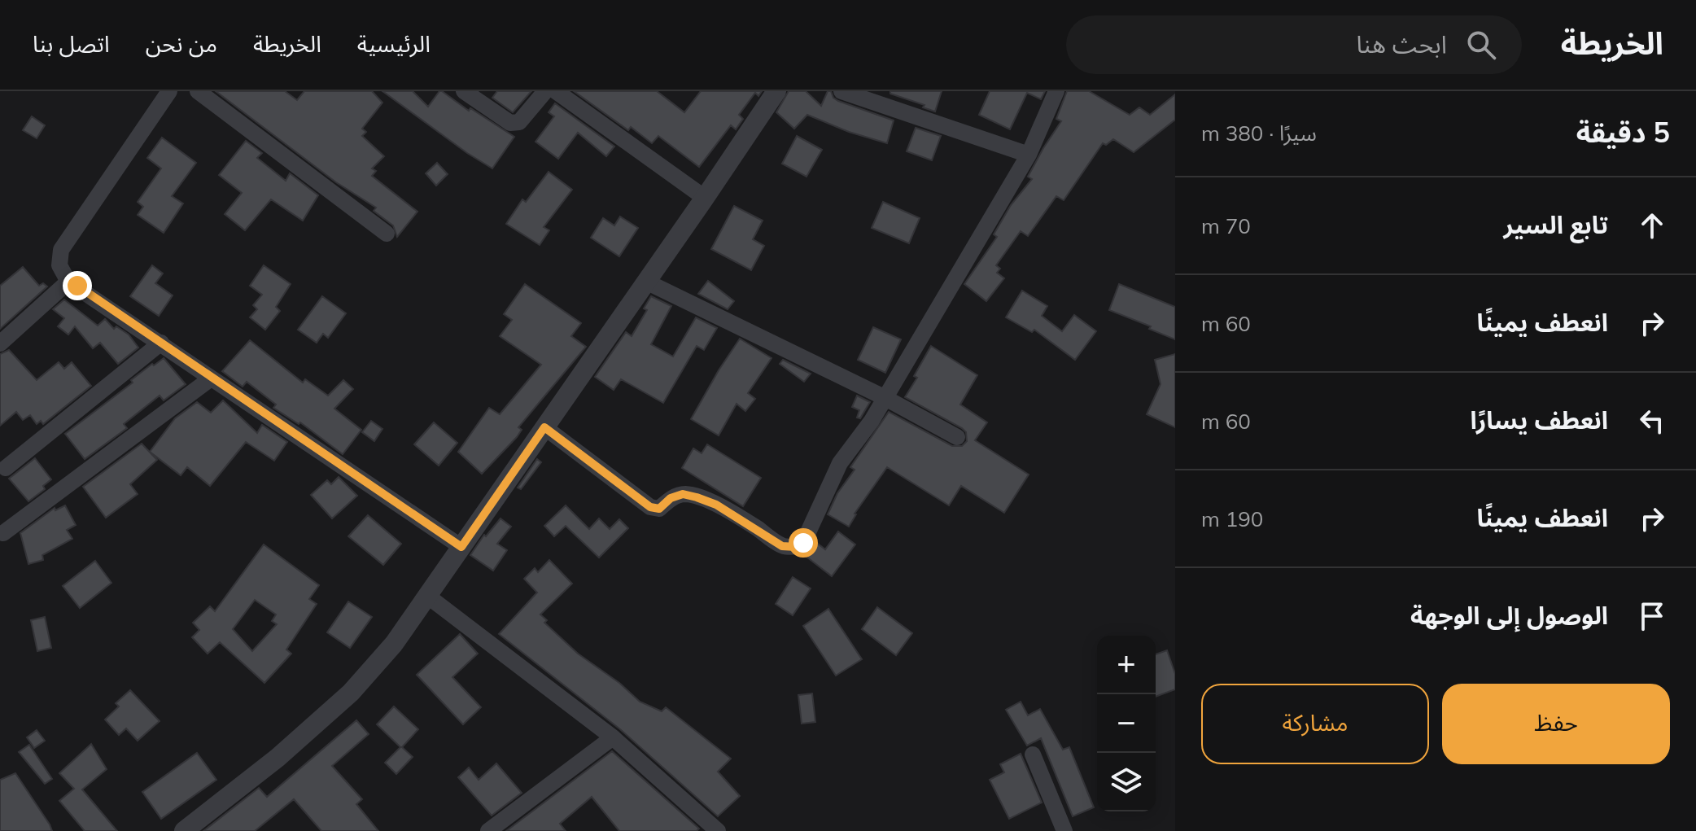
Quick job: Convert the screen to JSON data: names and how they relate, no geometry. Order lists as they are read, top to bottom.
{
  "page": {
    "header": "الخريطة",
    "search": "ابحث هنا",
    "nav": [
      "الرئيسية",
      "الخريطة",
      "من نحن",
      "اتصل بنا"
    ],
    "heading": ["5 دقيقة", "سيرًا · 380 m"],
    "list": [
      ["تابع السير", "70 m"],
      ["انعطف يمينًا", "60 m"],
      ["انعطف يسارًا", "60 m"],
      ["انعطف يمينًا", "190 m"],
      "الوصول إلى الوجهة"
    ],
    "map_buttons": ["+", "−"],
    "buttons": ["حفظ", "مشاركة"]
  }
}
